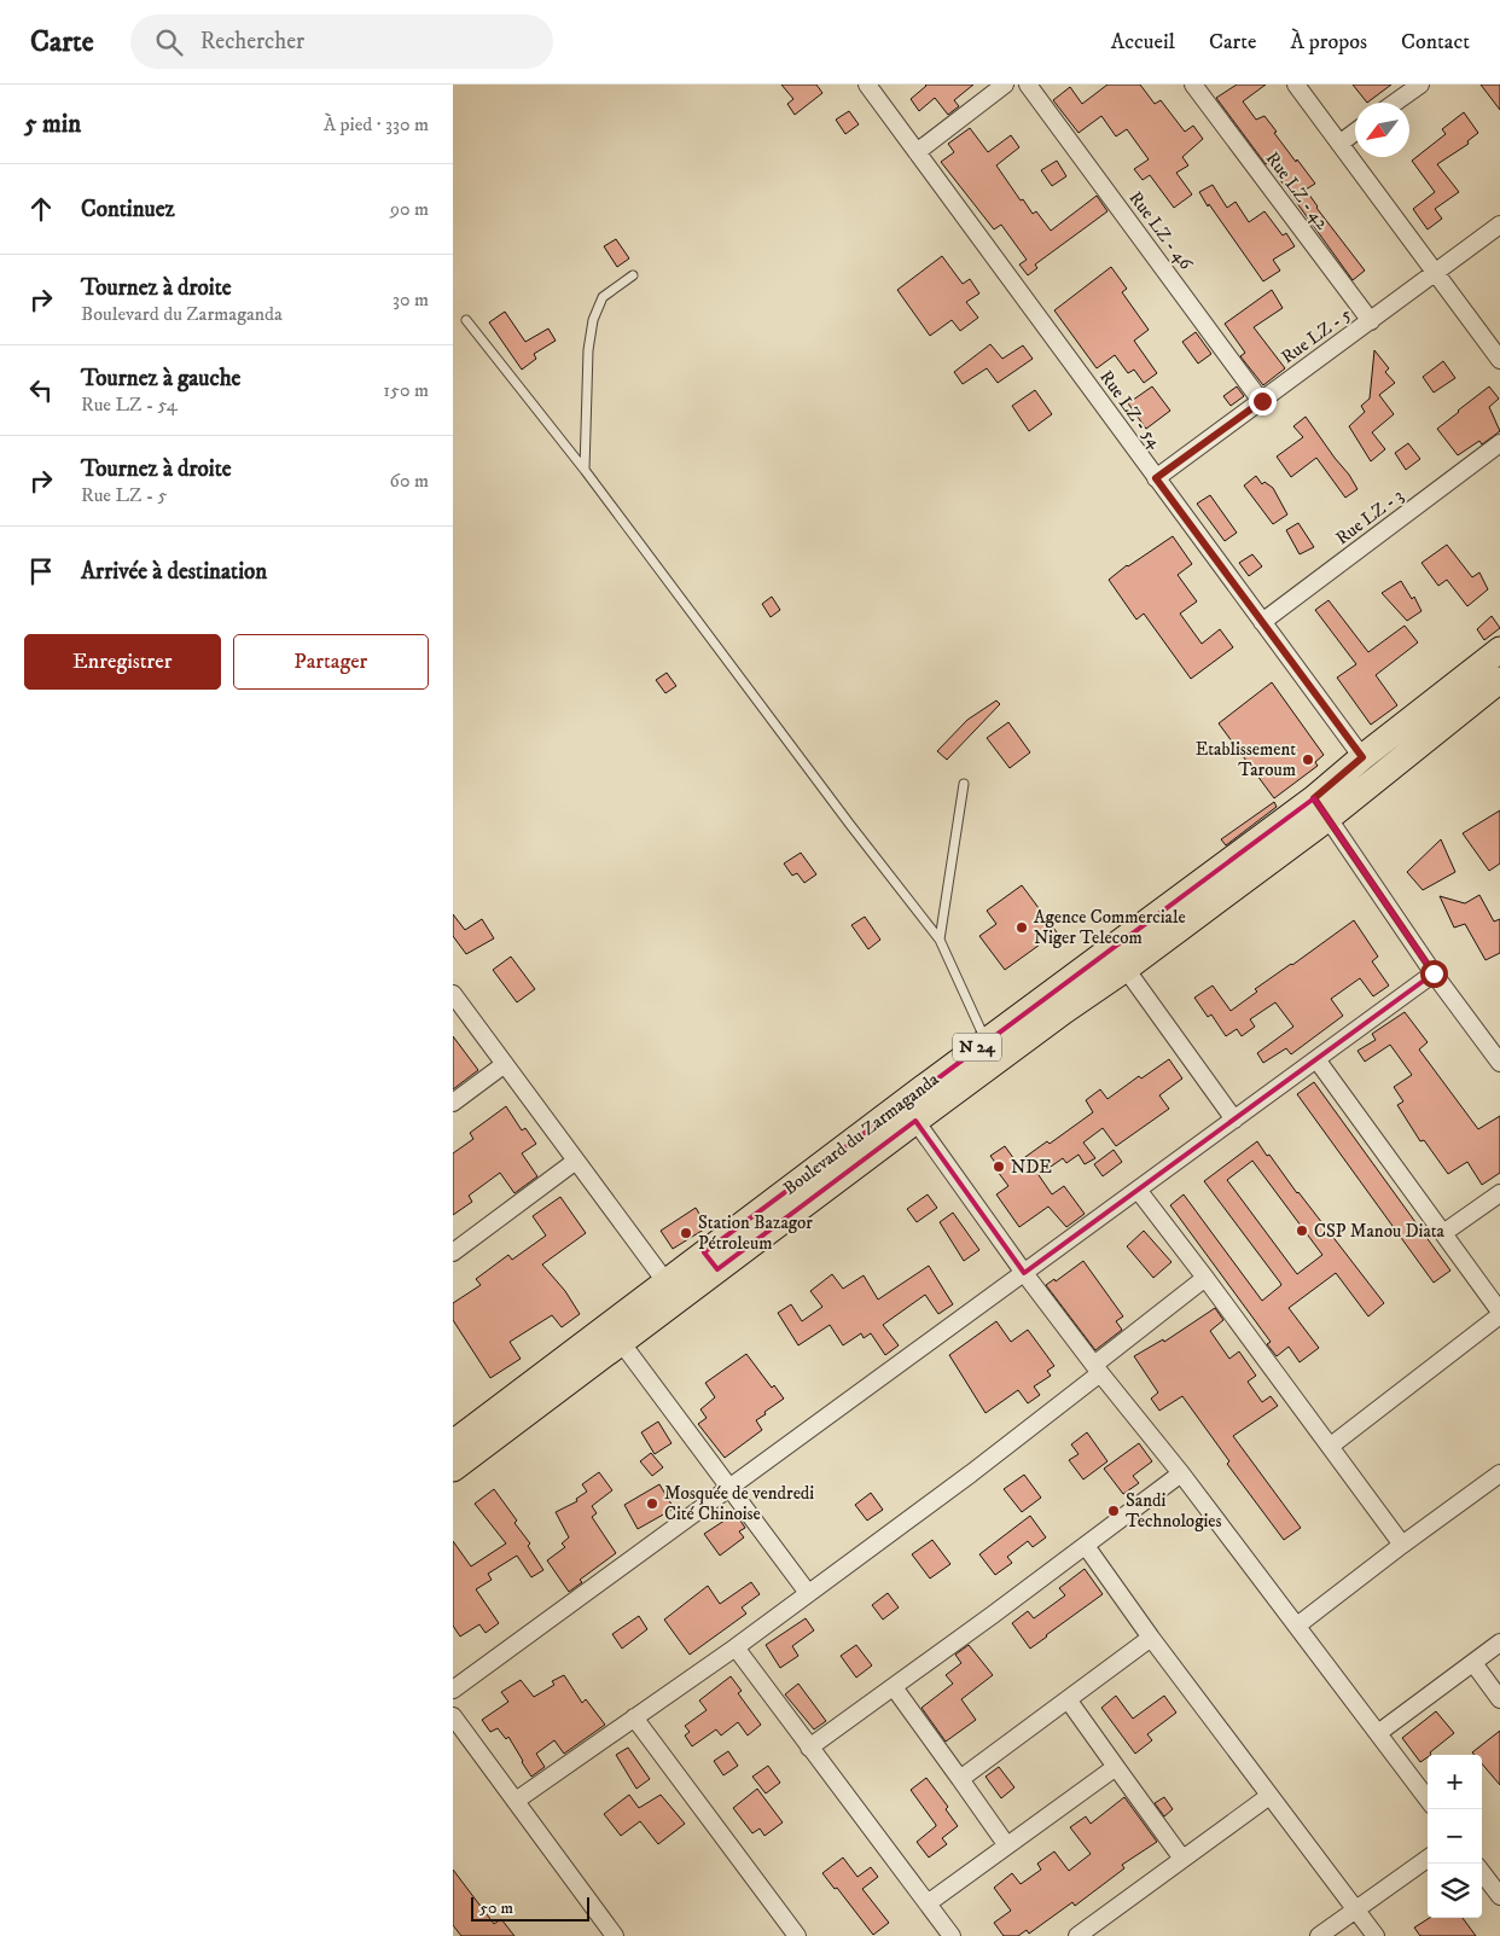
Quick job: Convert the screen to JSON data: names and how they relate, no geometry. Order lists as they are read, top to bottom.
{
  "streets": {
    "main road": ["N 24", "Boulevard du Zarmaganda"],
    "street": [
      "Rue LZ - 42",
      "Rue LZ - 46",
      "Rue LZ - 5",
      "Rue LZ - 54",
      "Rue LZ - 3"
    ]
  },
  "crossings": [
    ["Rue LZ - 42", "Rue LZ - 5"],
    ["Rue LZ - 46", "Rue LZ - 5"],
    ["Rue LZ - 5", "Rue LZ - 54"],
    ["Rue LZ - 54", "Rue LZ - 3"],
    ["Rue LZ - 54", "Boulevard du Zarmaganda"]
  ],
  "places": [
    "Etablissement Taroum",
    "Agence Commerciale Niger Telecom",
    "NDE",
    "CSP Manou Diata",
    "Station Bazagor Pétroleum",
    "Mosquée de vendredi Cité Chinoise",
    "Sandi Technologies"
  ],
  "scale_bar": "50 m",
  "north": "bottom left",
  "page": {
    "header": "Carte",
    "search": "Rechercher",
    "nav": [
      "Accueil",
      "Carte",
      "À propos",
      "Contact"
    ],
    "heading": ["5 min", "À pied · 330 m"],
    "list": [
      ["Continuez", "90 m"],
      ["Tournez à droite", "Boulevard du Zarmaganda", "30 m"],
      ["Tournez à gauche", "Rue LZ - 54", "150 m"],
      ["Tournez à droite", "Rue LZ - 5", "60 m"],
      "Arrivée à destination"
    ],
    "buttons": ["Enregistrer", "Partager"],
    "map_buttons": ["+", "−"],
    "scale": "50 m"
  }
}
